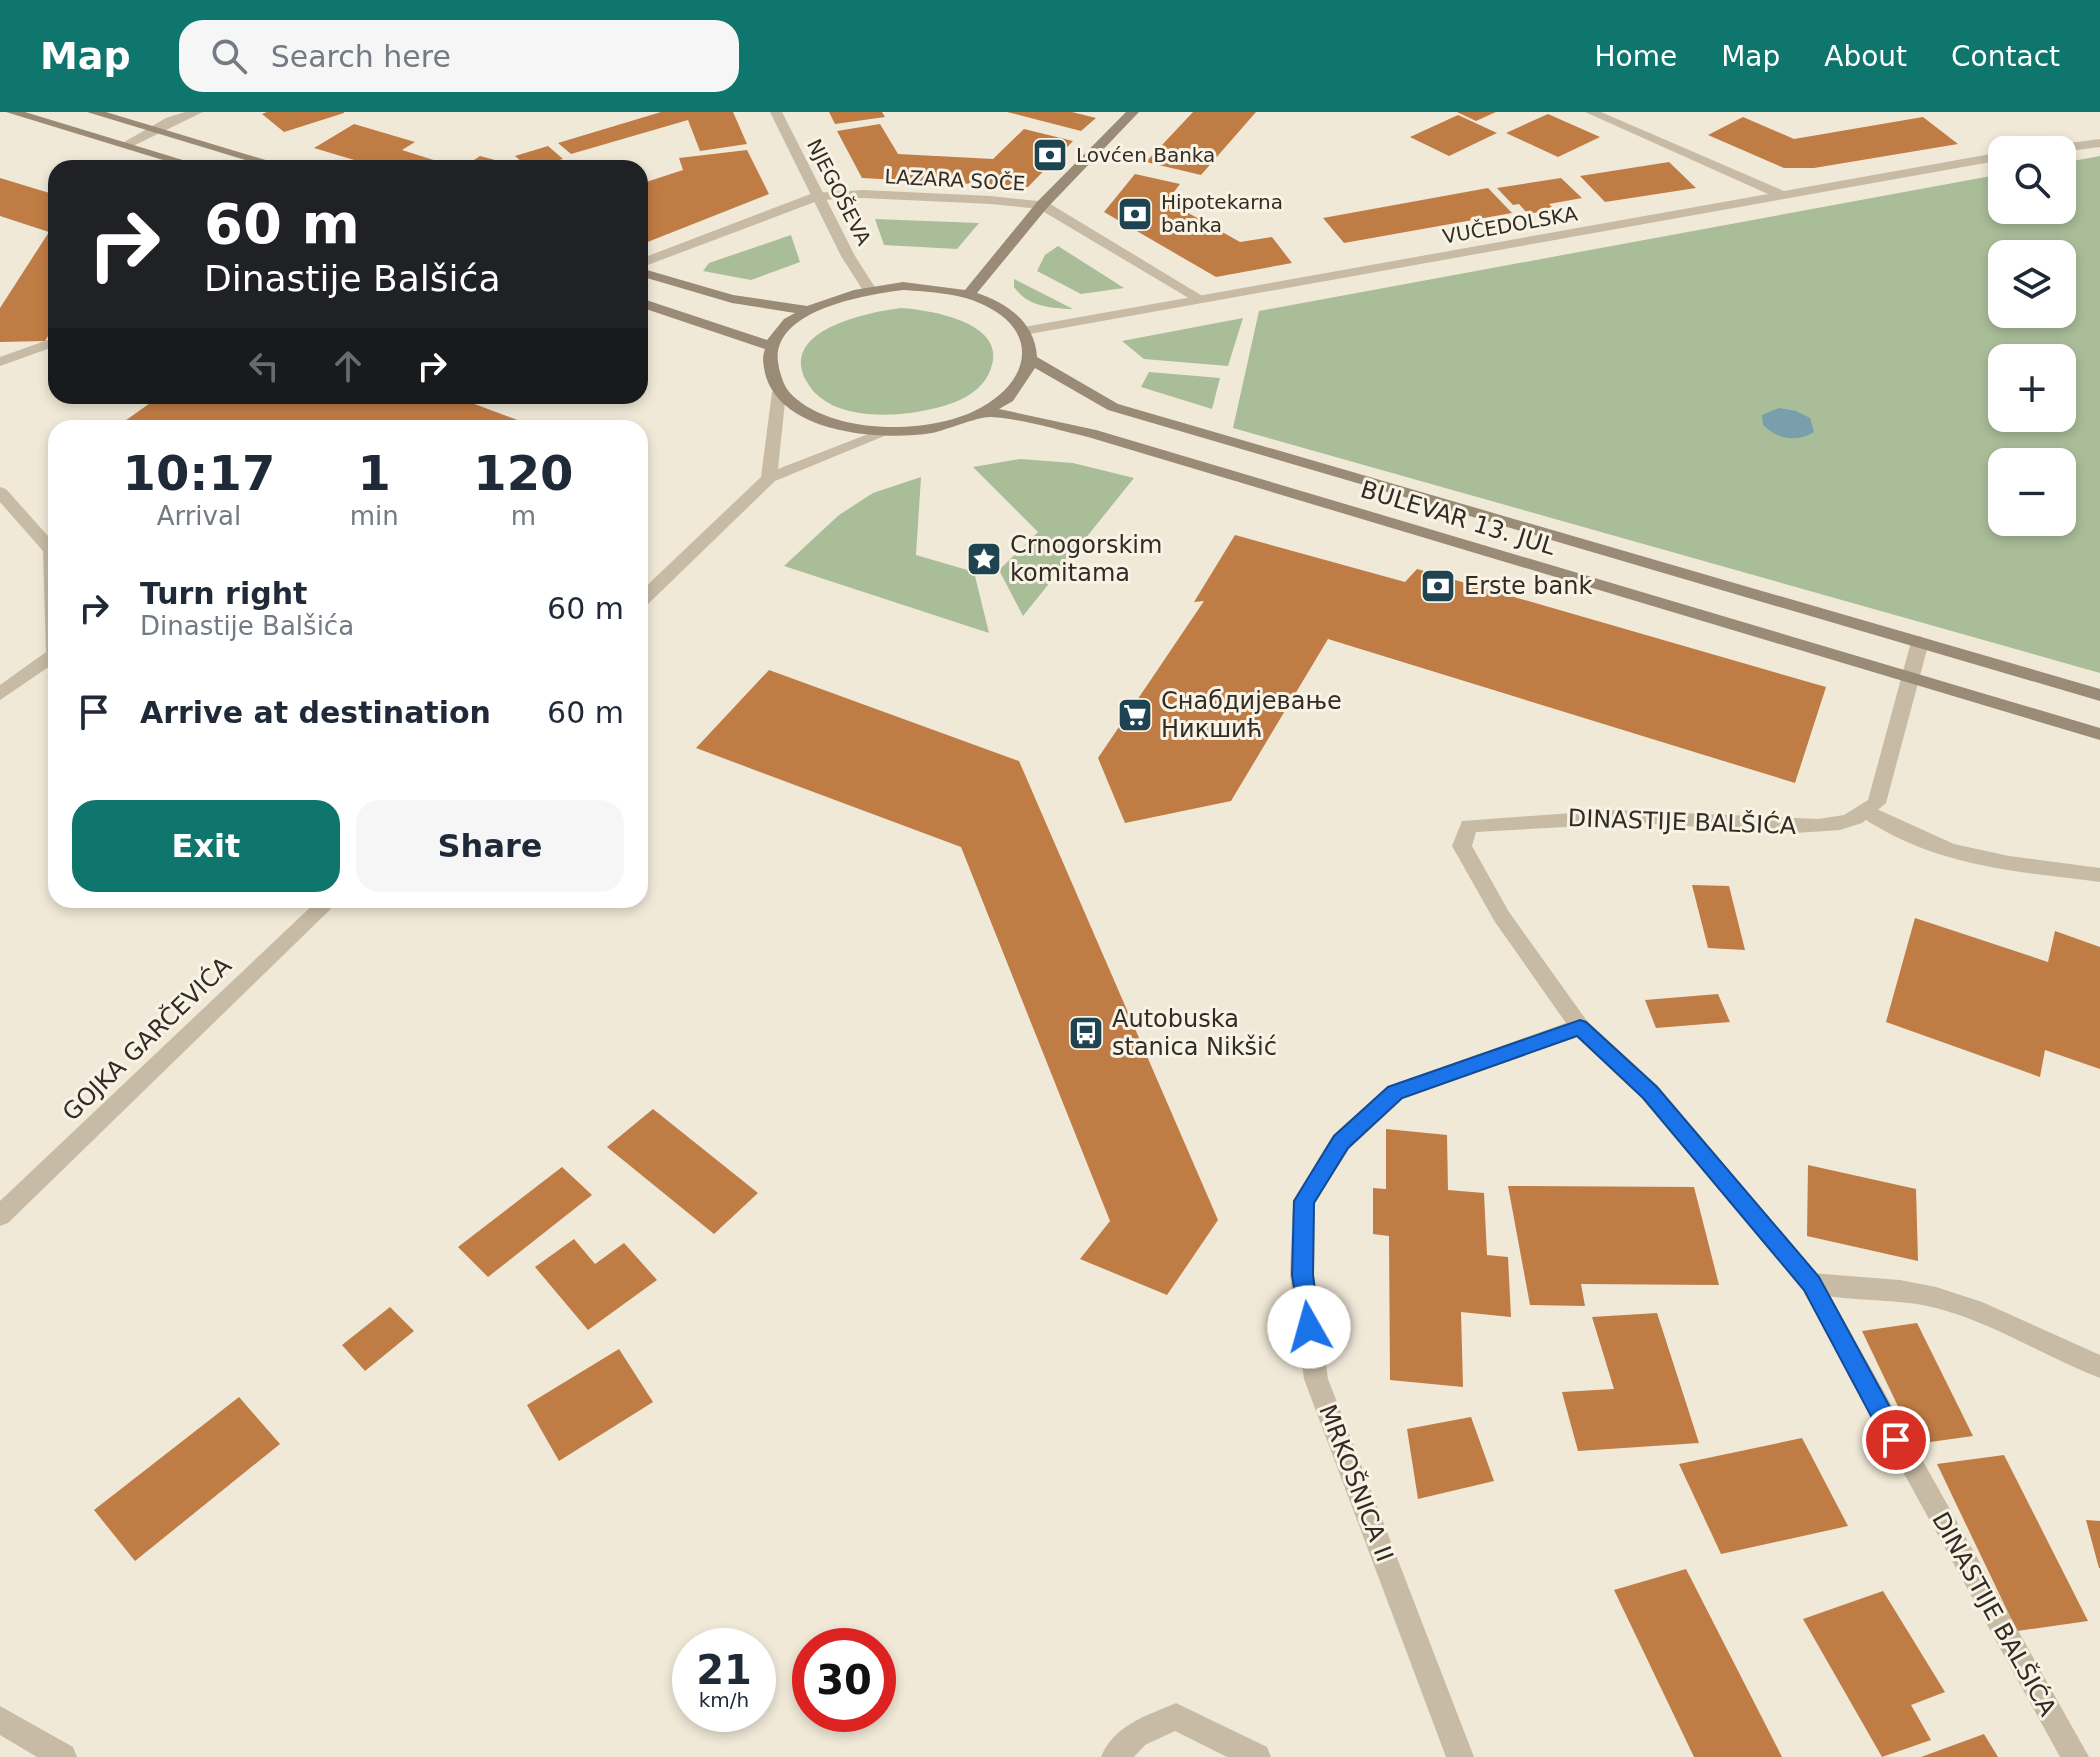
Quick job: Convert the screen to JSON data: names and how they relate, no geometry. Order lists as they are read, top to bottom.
{
  "streets": {
    "main road": ["BULEVAR 13. JUL"],
    "street": [
      "LAZARA SOČE",
      "NJEGOŠEVA",
      "VUČEDOLSKA",
      "DINASTIJE BALŠIĆA",
      "GOJKA GARČEVIĆA",
      "MRKOŠNICA II"
    ]
  },
  "crossings": [
    ["LAZARA SOČE", "NJEGOŠEVA"],
    ["NJEGOŠEVA", "VUČEDOLSKA"],
    ["NJEGOŠEVA", "BULEVAR 13. JUL"],
    ["VUČEDOLSKA", "BULEVAR 13. JUL"],
    ["DINASTIJE BALŠIĆA", "MRKOŠNICA II"]
  ],
  "places": {
    "bank": ["Lovćen Banka", "Hipotekarna banka", "Erste bank"],
    "place": ["Crnogorskim komitama"],
    "supermarket": ["Снабдијевање Никшић"],
    "bus stop": ["Autobuska stanica Nikšić"]
  },
  "page": {
    "header": "Map",
    "search": "Search here",
    "nav": [
      "Home",
      "Map",
      "About",
      "Contact"
    ],
    "map_buttons": ["+", "−"],
    "turn": ["60 m", "Dinastije Balšića"],
    "eta": [
      "10:17",
      "Arrival",
      "1",
      "min",
      "120",
      "m"
    ],
    "list": [
      {
        "name": "Turn right",
        "note": "Dinastije Balšića",
        "value": "60 m"
      },
      {
        "name": "Arrive at destination",
        "value": "60 m"
      }
    ],
    "buttons": ["Exit", "Share"],
    "speed": "21 km/h",
    "limit": "30"
  }
}
